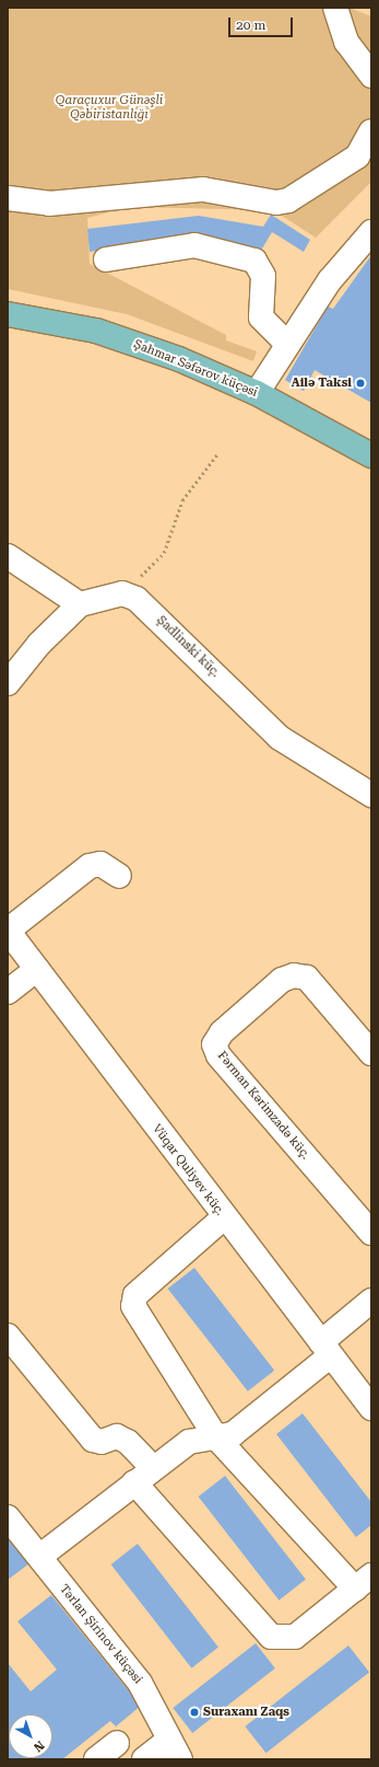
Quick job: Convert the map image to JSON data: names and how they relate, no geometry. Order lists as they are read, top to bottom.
{
  "streets": {
    "main road": ["Şahmar Səfərov küçəsi"],
    "street": [
      "Şadlinski küç.",
      "Fərman Kərimzadə küç.",
      "Vüqar Quliyev küç.",
      "Tərlan Şirinov küçəsi"
    ]
  },
  "parks": ["Qaraçuxur Günəşli Qəbiristanlığı"],
  "places": ["Ailə Taksi", "Suraxanı Zaqs"],
  "scale_bar": "20 m",
  "north": "bottom right"
}
